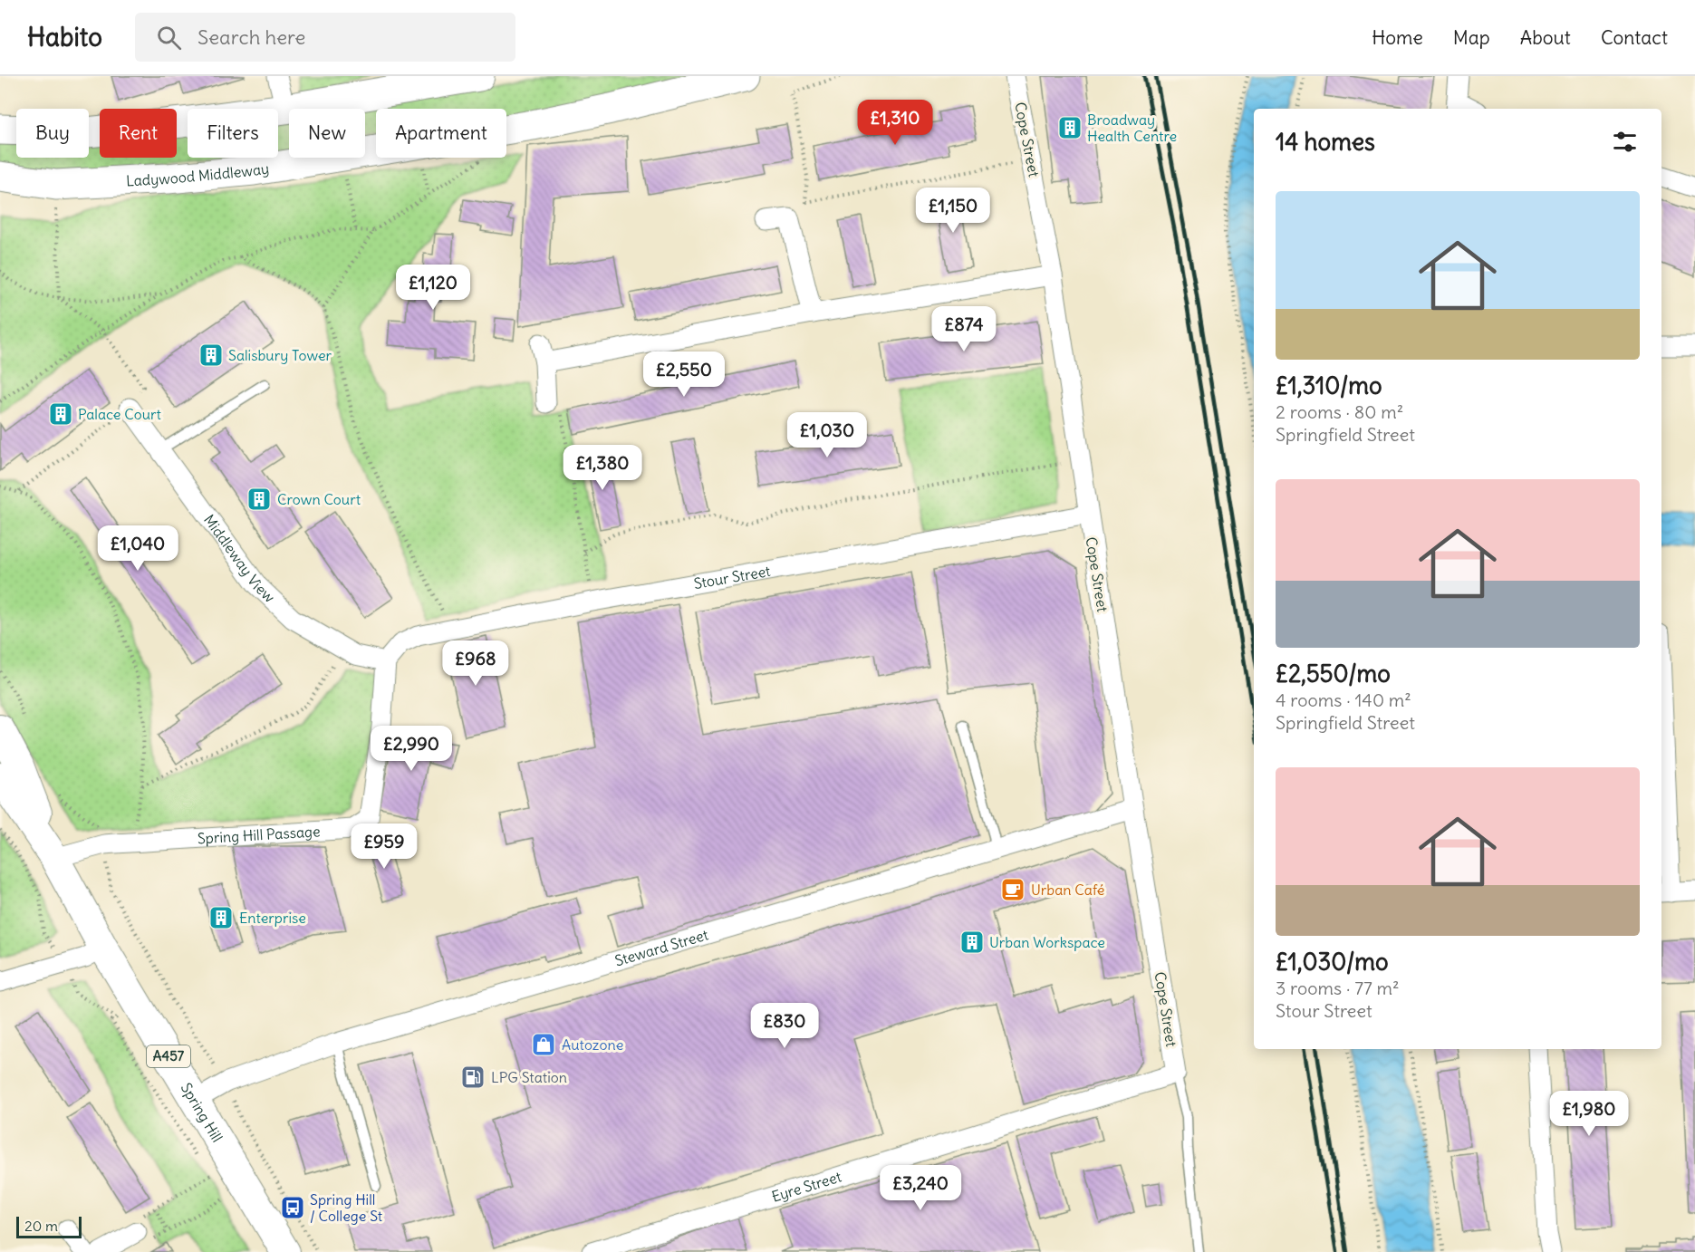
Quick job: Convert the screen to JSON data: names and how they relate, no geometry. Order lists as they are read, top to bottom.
{
  "streets": {
    "highway": ["Ladywood Middleway"],
    "main road": ["A457", "Spring Hill"],
    "street": [
      "Cope Street",
      "Middleway View",
      "Stour Street",
      "Spring Hill Passage",
      "Steward Street",
      "Eyre Street"
    ]
  },
  "crossings": [
    ["Cope Street", "Stour Street"],
    ["Cope Street", "Steward Street"],
    ["Cope Street", "Eyre Street"],
    ["Middleway View", "Stour Street"],
    ["Middleway View", "Spring Hill Passage"],
    ["Stour Street", "Spring Hill Passage"],
    ["Spring Hill Passage", "Spring Hill"],
    ["Steward Street", "Spring Hill"]
  ],
  "places": {
    "building": [
      "Broadway Health Centre",
      "Salisbury Tower",
      "Palace Court",
      "Crown Court",
      "Enterprise",
      "Urban Workspace"
    ],
    "cafe": ["Urban Café"],
    "shop": ["Autozone"],
    "fuel station": ["LPG Station"],
    "bus stop": ["Spring Hill / College St"]
  },
  "scale_bar": "20 m",
  "page": {
    "header": "Habito",
    "search": "Search here",
    "nav": [
      "Home",
      "Map",
      "About",
      "Contact"
    ],
    "price": [
      "£1,310",
      "£1,150",
      "£1,120",
      "£874",
      "£2,550",
      "£1,030",
      "£1,380",
      "£1,040",
      "£968",
      "£2,990",
      "£959",
      "£830",
      "£1,980",
      "£3,240"
    ],
    "chip": [
      "Buy",
      "Rent",
      "Filters",
      "New",
      "Apartment"
    ],
    "heading": "14 homes",
    "list": [
      {
        "name": "£1,310/mo",
        "note": "2 rooms · 80 m² · Springfield Street"
      },
      {
        "name": "£2,550/mo",
        "note": "4 rooms · 140 m² · Springfield Street"
      },
      {
        "name": "£1,030/mo",
        "note": "3 rooms · 77 m² · Stour Street"
      }
    ],
    "scale": "20 m"
  }
}
